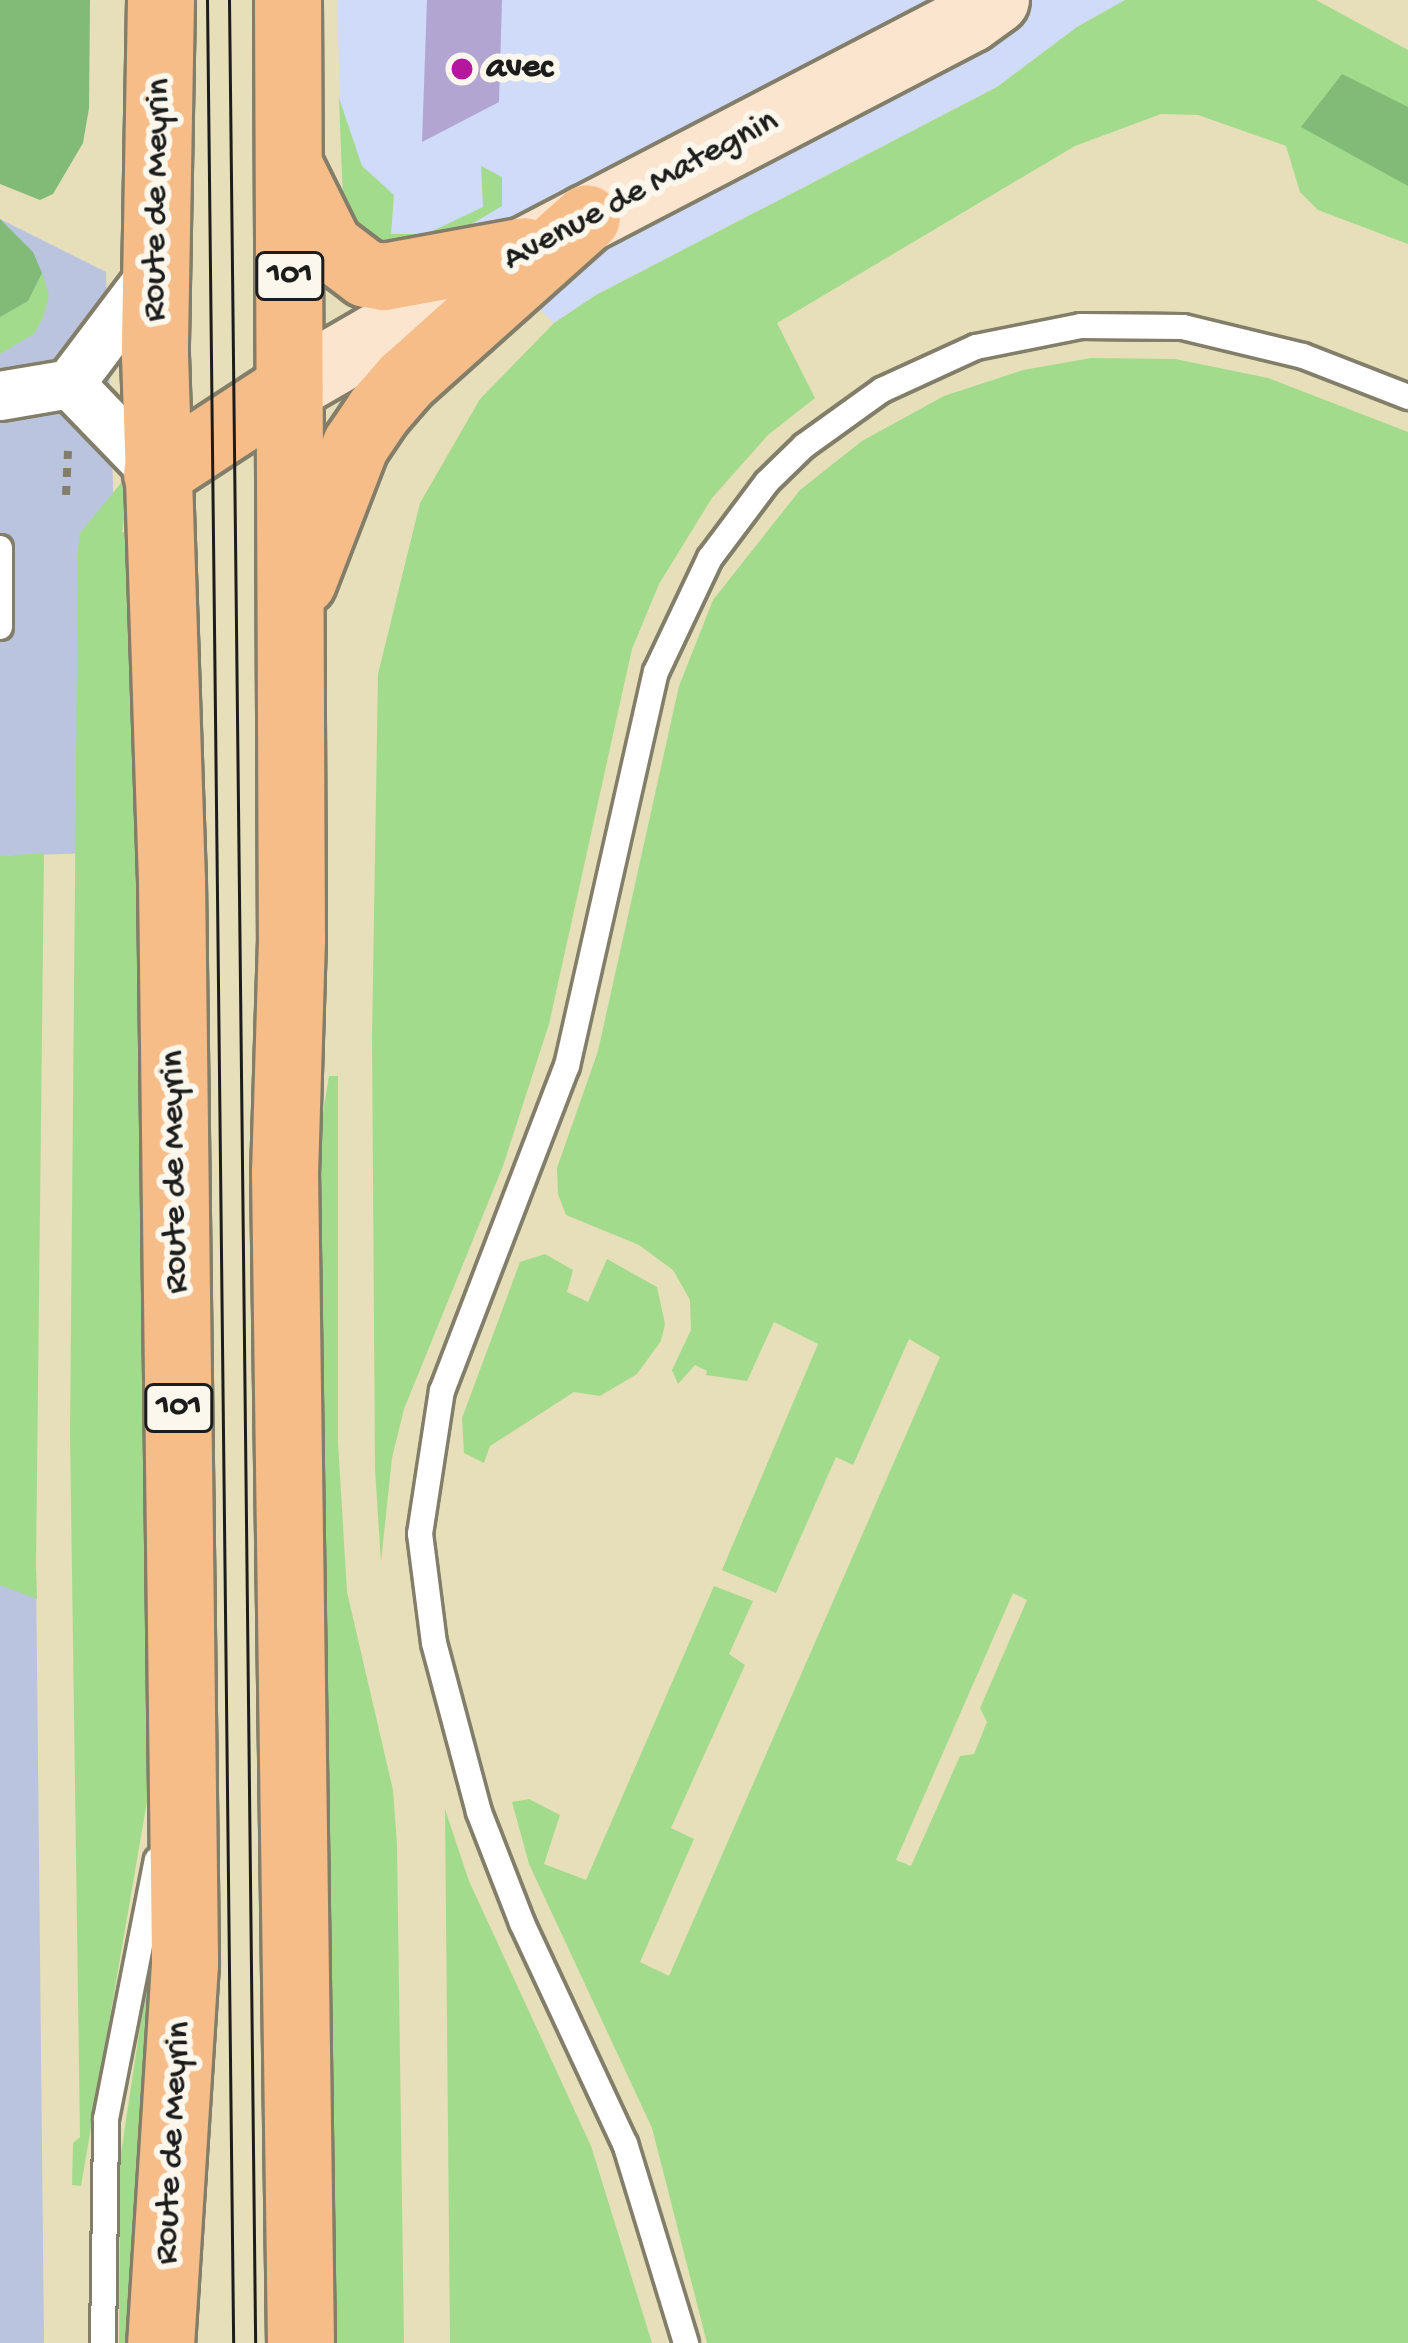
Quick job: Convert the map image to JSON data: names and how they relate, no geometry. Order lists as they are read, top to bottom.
{
  "streets": {
    "main road": ["Avenue de Mategnin", "Route de Meyrin", "101"]
  },
  "crossings": [
    ["Avenue de Mategnin", "101"]
  ],
  "places": ["avec"]
}
